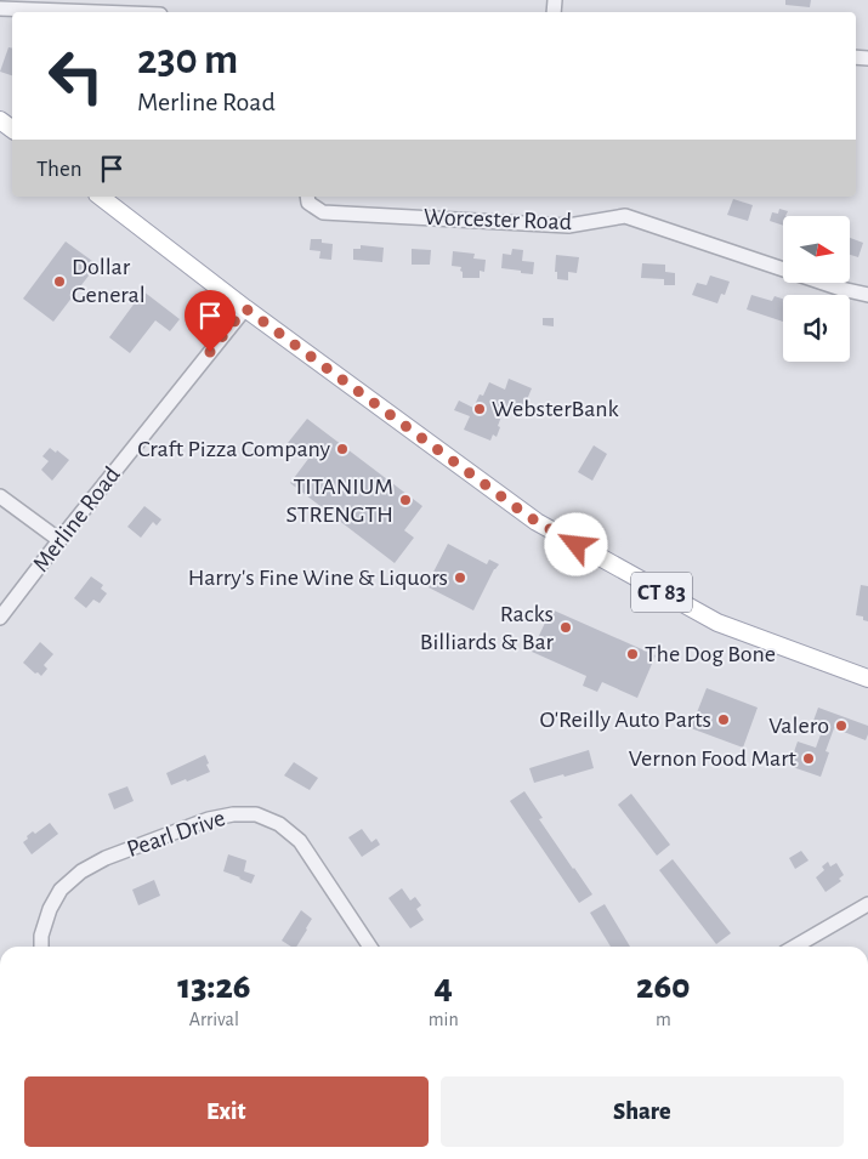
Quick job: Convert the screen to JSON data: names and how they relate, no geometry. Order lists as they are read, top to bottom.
{
  "streets": {
    "main road": ["CT 83"],
    "street": ["Worcester Road", "Merline Road", "Pearl Drive"]
  },
  "crossings": [
    ["Merline Road", "CT 83"]
  ],
  "places": [
    "Dollar General",
    "WebsterBank",
    "Craft Pizza Company",
    "TITANIUM STRENGTH",
    "Harry's Fine Wine & Liquors",
    "Racks Billiards & Bar",
    "The Dog Bone",
    "O'Reilly Auto Parts",
    "Valero",
    "Vernon Food Mart"
  ],
  "north": "right",
  "page": {
    "turn": ["230 m", "Merline Road"],
    "then": "Then",
    "eta": [
      "13:26",
      "Arrival",
      "4",
      "min",
      "260",
      "m"
    ],
    "buttons": ["Exit", "Share"]
  }
}
